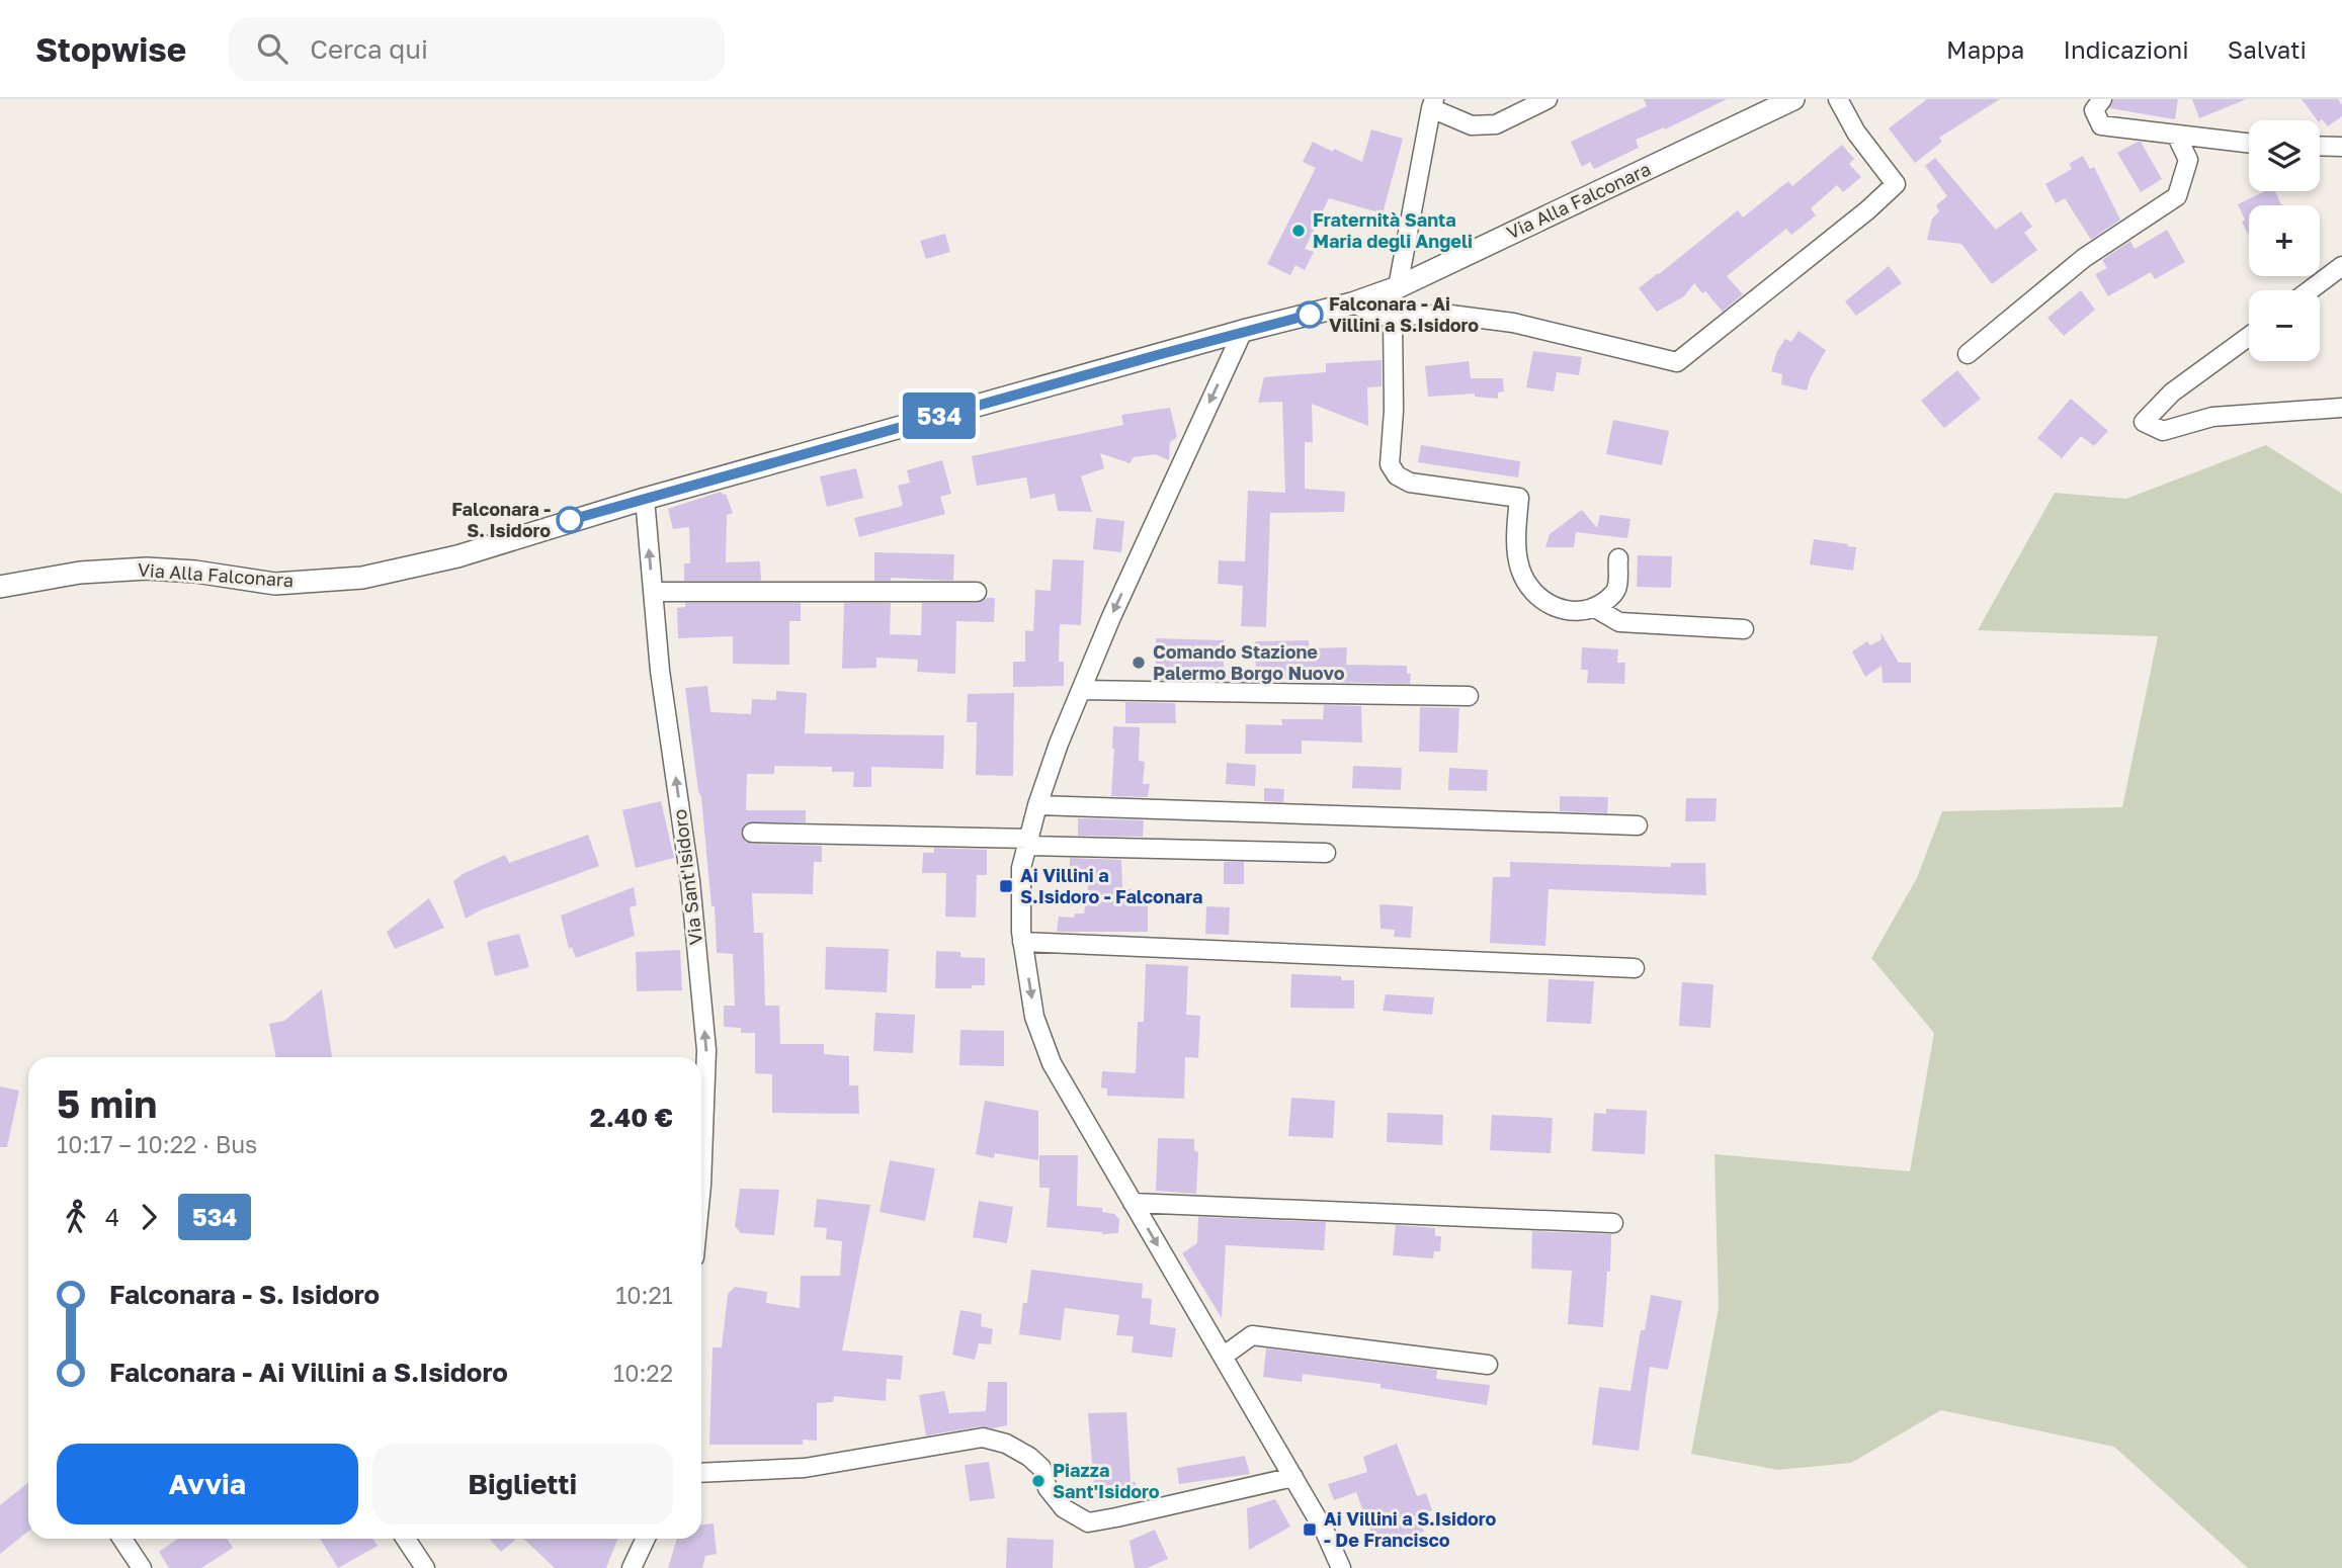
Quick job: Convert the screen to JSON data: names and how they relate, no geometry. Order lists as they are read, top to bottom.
{
  "streets": {
    "street": ["Via Alla Falconara", "Via Sant'Isidoro"]
  },
  "crossings": [
    ["Via Alla Falconara", "Via Sant'Isidoro"]
  ],
  "one_way": ["Via Sant'Isidoro"],
  "places": {
    "other": [
      "Fraternità Santa Maria degli Angeli",
      "Falconara - Ai Villini a S.Isidoro",
      "Falconara - S. Isidoro",
      "Comando Stazione Palermo Borgo Nuovo",
      "Piazza Sant'Isidoro"
    ],
    "transit": ["Ai Villini a S.Isidoro - Falconara", "Ai Villini a S.Isidoro - De Francisco"]
  },
  "lines": ["bus line 534"],
  "page": {
    "header": "Stopwise",
    "search": "Cerca qui",
    "nav": ["Mappa", "Indicazioni", "Salvati"],
    "on_map": "534",
    "map_buttons": ["+", "−"],
    "heading": ["5 min", "10:17 – 10:22 · Bus", "2.40 €"],
    "legs": ["4", "534"],
    "list": [
      {
        "name": "Falconara - S. Isidoro",
        "value": "10:21"
      },
      {
        "name": "Falconara - Ai Villini a S.Isidoro",
        "value": "10:22"
      }
    ],
    "buttons": ["Avvia", "Biglietti"]
  }
}
